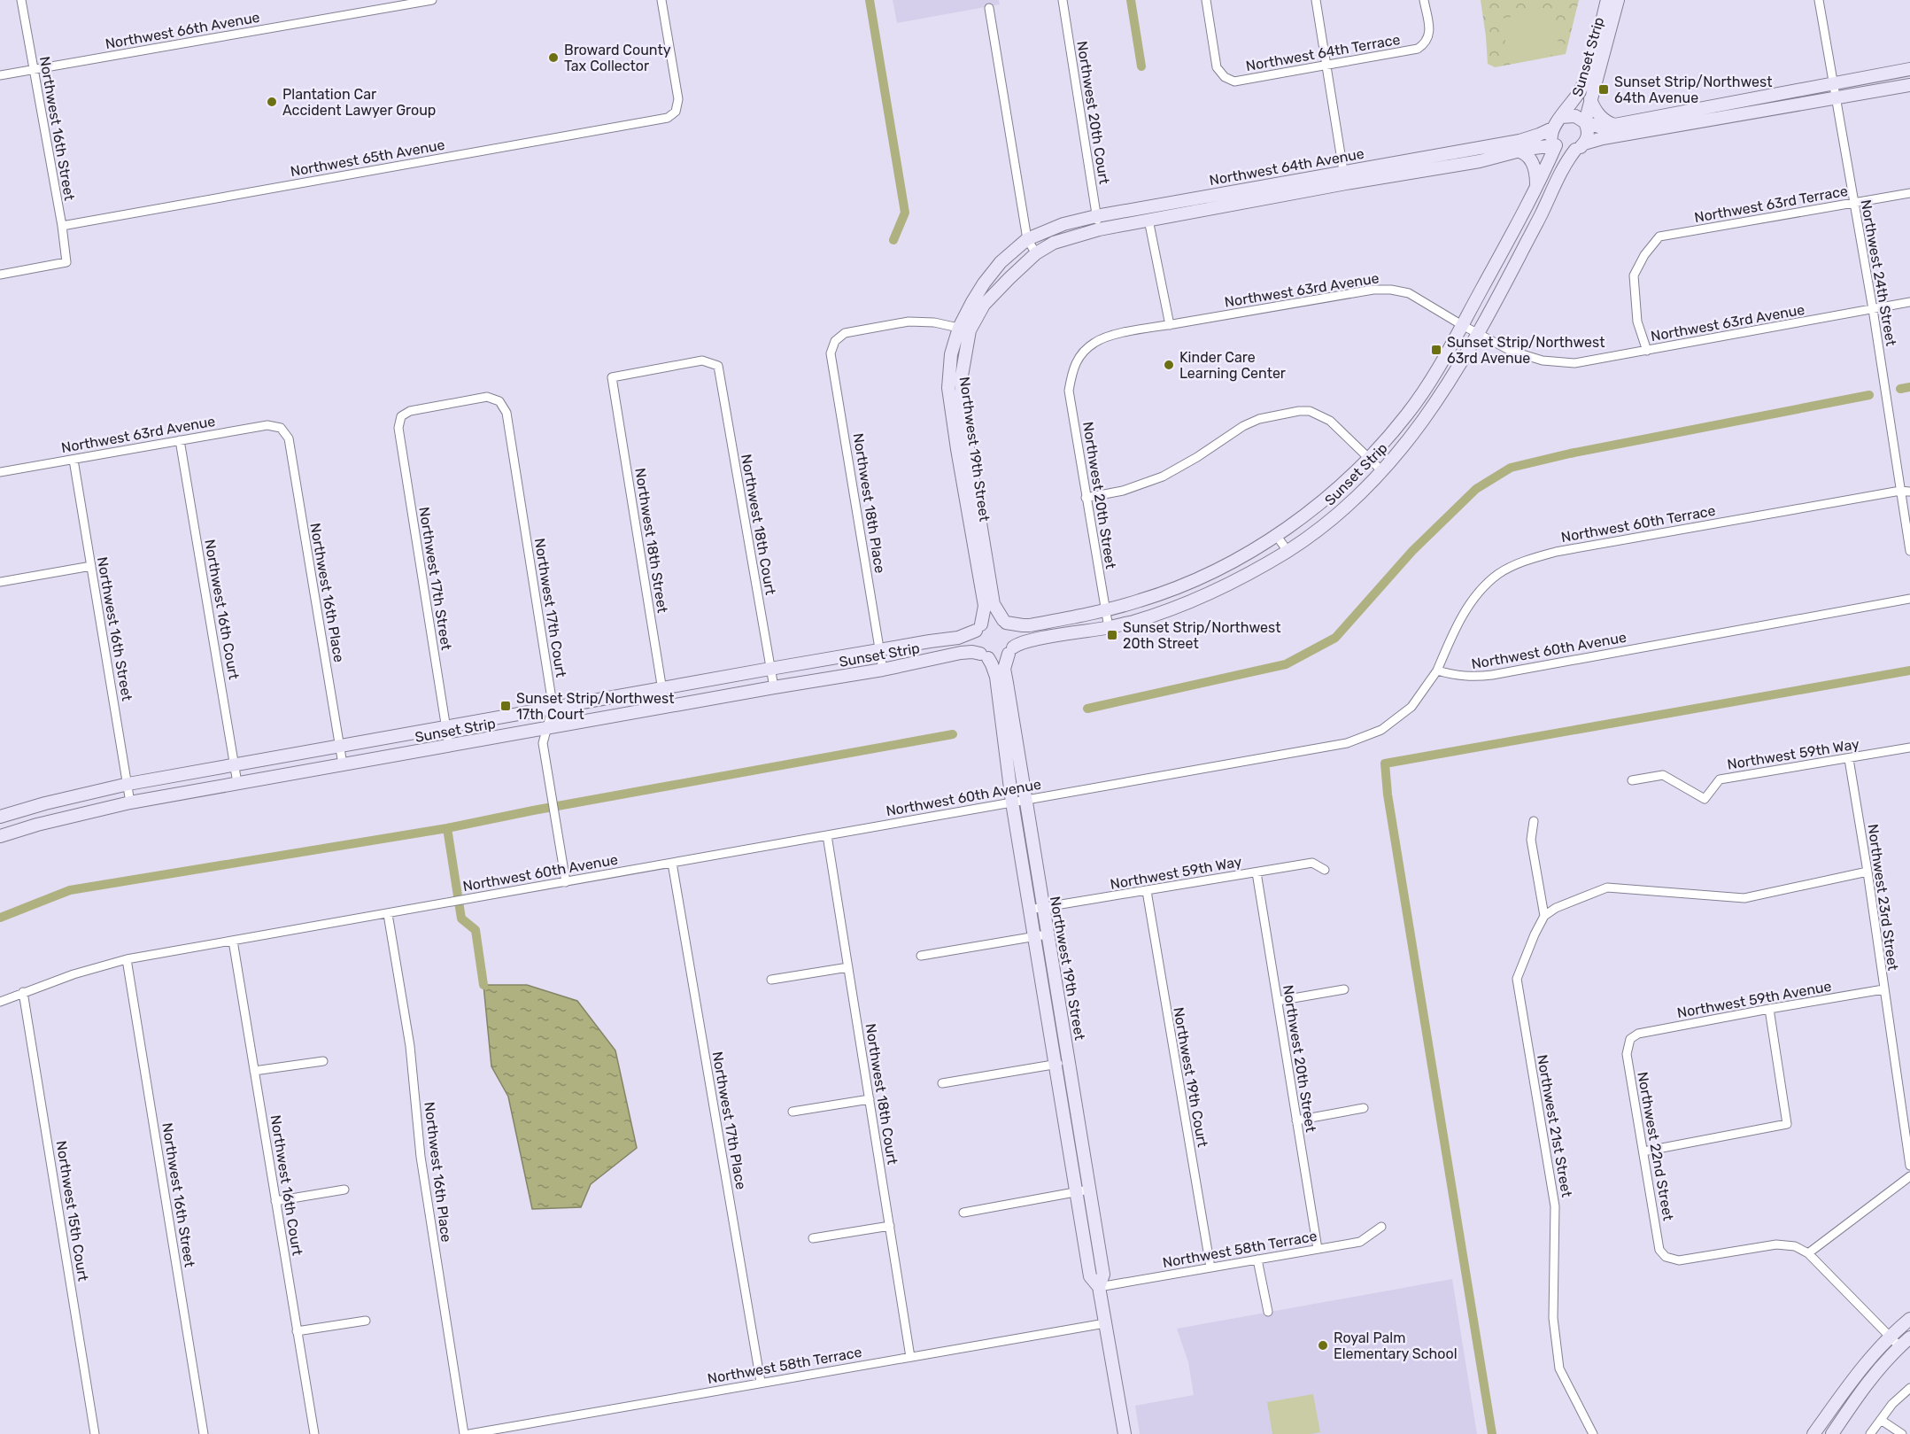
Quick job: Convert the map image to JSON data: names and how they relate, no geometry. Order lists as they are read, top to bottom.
{
  "streets": {
    "street": [
      "Northwest 66th Avenue",
      "Northwest 64th Terrace",
      "Sunset Strip",
      "Northwest 20th Court",
      "Northwest 16th Street",
      "Northwest 65th Avenue",
      "Northwest 64th Avenue",
      "Northwest 63rd Terrace",
      "Northwest 24th Street",
      "Northwest 63rd Avenue",
      "Northwest 19th Street",
      "Northwest 20th Street",
      "Northwest 18th Place",
      "Northwest 60th Terrace",
      "Northwest 18th Court",
      "Northwest 18th Street",
      "Northwest 17th Street",
      "Northwest 16th Place",
      "Northwest 17th Court",
      "Northwest 16th Court",
      "Northwest 60th Avenue",
      "Northwest 59th Way",
      "Northwest 23rd Street",
      "Northwest 59th Avenue",
      "Northwest 19th Court",
      "Northwest 17th Place",
      "Northwest 21st Street",
      "Northwest 22nd Street",
      "Northwest 15th Court",
      "Northwest 58th Terrace"
    ]
  },
  "crossings": [
    ["Northwest 66th Avenue", "Northwest 16th Street"],
    ["Sunset Strip", "Northwest 16th Street"],
    ["Sunset Strip", "Northwest 64th Avenue"],
    ["Sunset Strip", "Northwest 63rd Avenue"],
    ["Sunset Strip", "Northwest 19th Street"],
    ["Sunset Strip", "Northwest 20th Street"],
    ["Sunset Strip", "Northwest 18th Place"],
    ["Sunset Strip", "Northwest 18th Court"],
    ["Sunset Strip", "Northwest 18th Street"],
    ["Sunset Strip", "Northwest 17th Street"],
    ["Sunset Strip", "Northwest 16th Place"],
    ["Sunset Strip", "Northwest 17th Court"],
    ["Sunset Strip", "Northwest 16th Court"],
    ["Northwest 20th Court", "Northwest 64th Avenue"],
    ["Northwest 16th Street", "Northwest 65th Avenue"],
    ["Northwest 16th Street", "Northwest 63rd Avenue"],
    ["Northwest 16th Street", "Northwest 60th Avenue"],
    ["Northwest 64th Avenue", "Northwest 19th Street"],
    ["Northwest 63rd Terrace", "Northwest 24th Street"],
    ["Northwest 63rd Terrace", "Northwest 63rd Avenue"],
    ["Northwest 24th Street", "Northwest 63rd Avenue"],
    ["Northwest 24th Street", "Northwest 60th Terrace"],
    ["Northwest 63rd Avenue", "Northwest 20th Street"],
    ["Northwest 63rd Avenue", "Northwest 16th Place"],
    ["Northwest 63rd Avenue", "Northwest 16th Court"],
    ["Northwest 19th Street", "Northwest 18th Place"],
    ["Northwest 19th Street", "Northwest 60th Avenue"],
    ["Northwest 19th Street", "Northwest 59th Way"],
    ["Northwest 19th Street", "Northwest 58th Terrace"],
    ["Northwest 20th Street", "Northwest 59th Way"],
    ["Northwest 20th Street", "Northwest 58th Terrace"],
    ["Northwest 60th Terrace", "Northwest 60th Avenue"],
    ["Northwest 18th Court", "Northwest 18th Street"],
    ["Northwest 18th Court", "Northwest 60th Avenue"],
    ["Northwest 18th Court", "Northwest 58th Terrace"],
    ["Northwest 17th Street", "Northwest 17th Court"],
    ["Northwest 16th Place", "Northwest 60th Avenue"],
    ["Northwest 17th Court", "Northwest 60th Avenue"],
    ["Northwest 16th Court", "Northwest 60th Avenue"],
    ["Northwest 60th Avenue", "Northwest 17th Place"],
    ["Northwest 60th Avenue", "Northwest 15th Court"],
    ["Northwest 59th Way", "Northwest 23rd Street"],
    ["Northwest 59th Way", "Northwest 19th Court"],
    ["Northwest 23rd Street", "Northwest 59th Avenue"],
    ["Northwest 59th Avenue", "Northwest 22nd Street"],
    ["Northwest 19th Court", "Northwest 58th Terrace"],
    ["Northwest 17th Place", "Northwest 58th Terrace"]
  ],
  "places": {
    "other": [
      "Broward County Tax Collector",
      "Plantation Car Accident Lawyer Group",
      "Kinder Care Learning Center",
      "Royal Palm Elementary School"
    ],
    "transit": [
      "Sunset Strip/Northwest 64th Avenue",
      "Sunset Strip/Northwest 63rd Avenue",
      "Sunset Strip/Northwest 20th Street",
      "Sunset Strip/Northwest 17th Court"
    ]
  }
}
